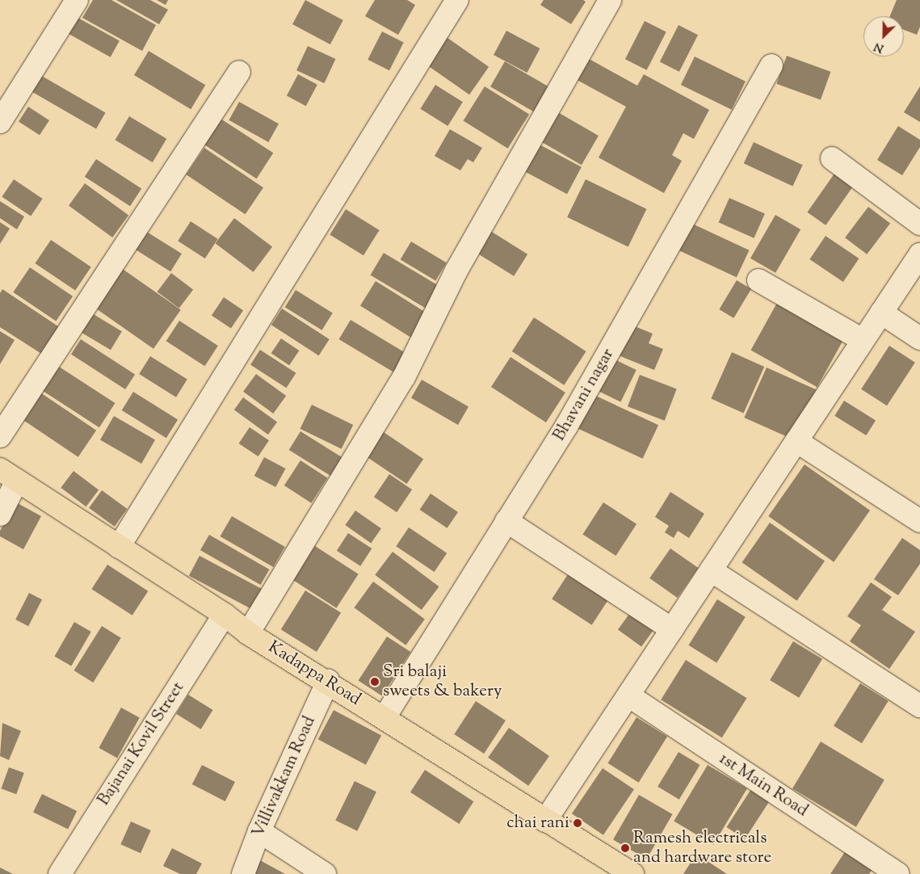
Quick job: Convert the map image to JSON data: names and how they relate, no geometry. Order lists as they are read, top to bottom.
{
  "streets": {
    "main road": ["Kadappa Road"],
    "street": [
      "Bhavani nagar",
      "Bajanai Kovil Street",
      "Villivakkam Road",
      "1st Main Road"
    ]
  },
  "crossings": [
    ["Bhavani nagar", "Kadappa Road"],
    ["Kadappa Road", "Bajanai Kovil Street"],
    ["Kadappa Road", "Villivakkam Road"]
  ],
  "places": ["Sri balaji sweets & bakery", "chai rani", "Ramesh electricals and hardware store"],
  "north": "bottom left"
}
